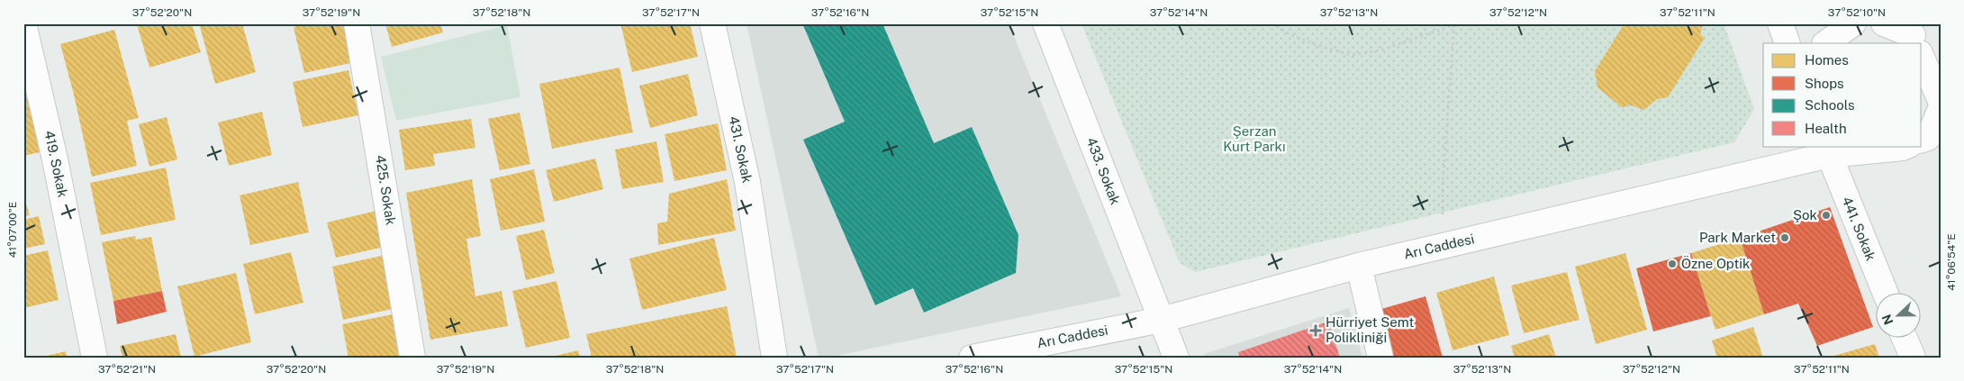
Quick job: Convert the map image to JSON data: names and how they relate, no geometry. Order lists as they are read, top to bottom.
{
  "streets": {
    "street": [
      "431. Sokak",
      "419. Sokak",
      "433. Sokak",
      "425. Sokak",
      "441. Sokak",
      "Arı Caddesi"
    ]
  },
  "crossings": [
    ["433. Sokak", "Arı Caddesi"],
    ["441. Sokak", "Arı Caddesi"]
  ],
  "parks": ["Şerzan Kurt Parkı"],
  "places": {
    "other": ["Şok", "Park Market", "Özne Optik"],
    "health": ["Hürriyet Semt Polikliniği"]
  },
  "legend": [
    "Homes",
    "Shops",
    "Schools",
    "Health"
  ],
  "north": "left",
  "coordinates": [
    "37°52'20\"N",
    "37°52'19\"N",
    "37°52'18\"N",
    "37°52'17\"N",
    "37°52'16\"N",
    "37°52'15\"N",
    "37°52'14\"N",
    "37°52'13\"N",
    "37°52'12\"N",
    "37°52'11\"N",
    "37°52'10\"N",
    "41°07'00\"E",
    "41°06'54\"E",
    "37°52'21\"N"
  ]
}
